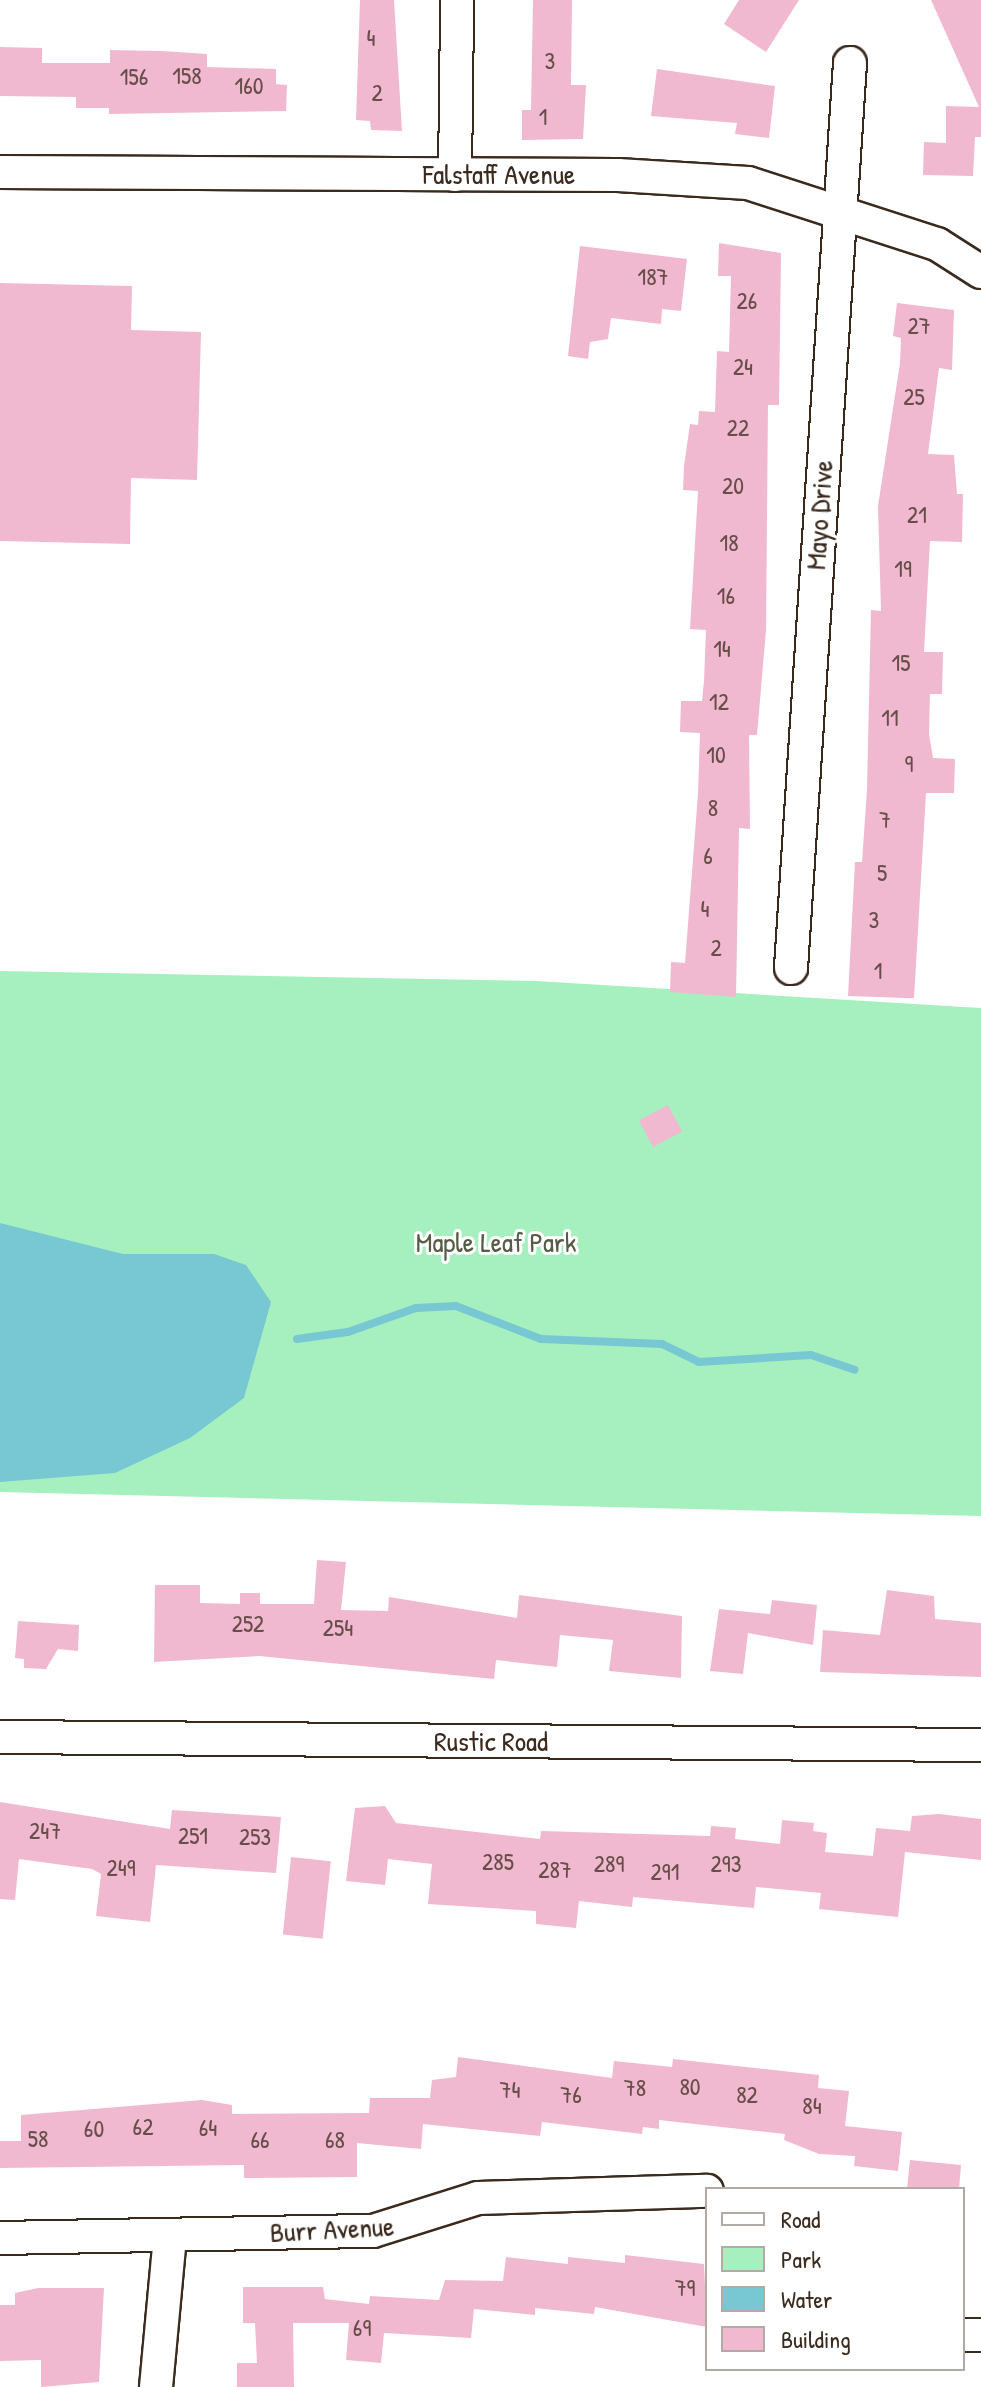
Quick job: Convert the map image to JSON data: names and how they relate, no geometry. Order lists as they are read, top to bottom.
{
  "streets": {
    "street": [
      "Falstaff Avenue",
      "Mayo Drive",
      "Rustic Road",
      "Burr Avenue"
    ]
  },
  "crossings": [
    ["Falstaff Avenue", "Mayo Drive"]
  ],
  "parks": ["Maple Leaf Park"],
  "house_numbers": [
    "4",
    "3",
    "158",
    "156",
    "160",
    "2",
    "1",
    "187",
    "26",
    "27",
    "24",
    "25",
    "22",
    "20",
    "21",
    "18",
    "19",
    "16",
    "14",
    "15",
    "12",
    "11",
    "10",
    "9",
    "8",
    "7",
    "6",
    "5",
    "4",
    "3",
    "2",
    "1",
    "252",
    "254",
    "247",
    "251",
    "253",
    "285",
    "289",
    "293",
    "249",
    "287",
    "291",
    "80",
    "78",
    "74",
    "76",
    "82",
    "84",
    "62",
    "64",
    "60",
    "58",
    "66",
    "68",
    "79",
    "69"
  ],
  "legend": [
    "Road",
    "Park",
    "Water",
    "Building"
  ]
}
